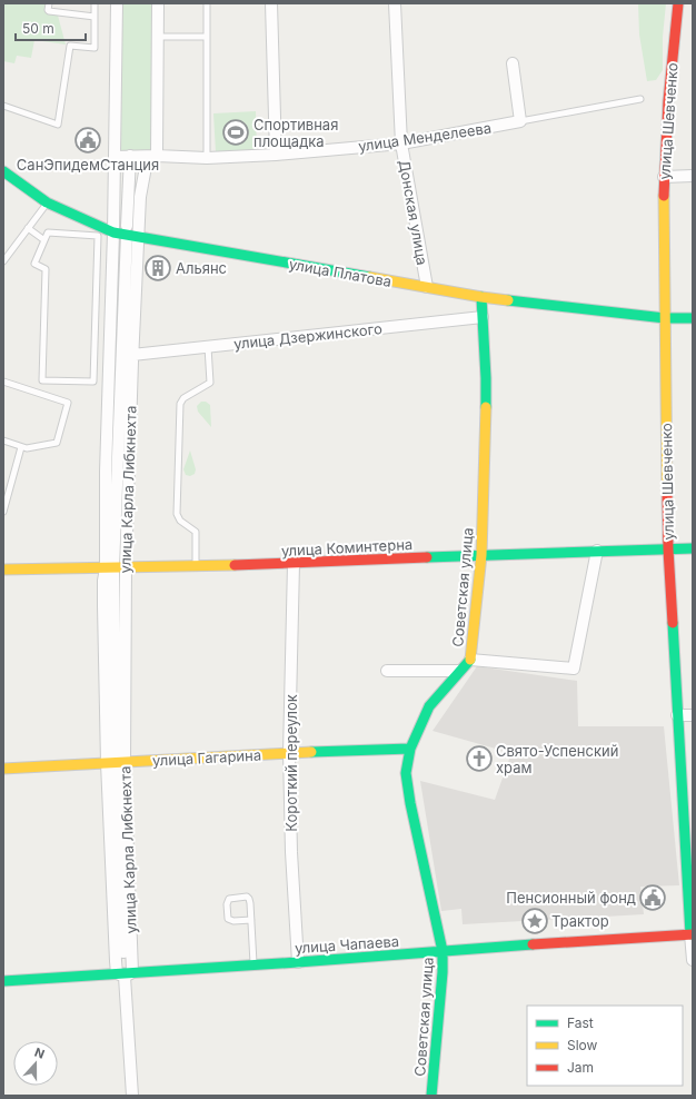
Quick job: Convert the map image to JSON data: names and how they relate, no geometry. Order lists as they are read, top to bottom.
{
  "streets": {
    "street": [
      "улица Шевченко",
      "улица Менделеева",
      "Донская улица",
      "улица Платова",
      "улица Дзержинского",
      "улица Карла Либкнехта",
      "улица Коминтерна",
      "Советская улица",
      "улица Гагарина",
      "Короткий переулок",
      "улица Чапаева"
    ]
  },
  "crossings": [
    ["улица Шевченко", "улица Платова"],
    ["улица Шевченко", "улица Коминтерна"],
    ["улица Шевченко", "улица Чапаева"],
    ["улица Менделеева", "Донская улица"],
    ["улица Менделеева", "улица Карла Либкнехта"],
    ["Донская улица", "улица Платова"],
    ["улица Платова", "улица Карла Либкнехта"],
    ["улица Платова", "Советская улица"],
    ["улица Дзержинского", "улица Карла Либкнехта"],
    ["улица Дзержинского", "Советская улица"],
    ["улица Карла Либкнехта", "улица Коминтерна"],
    ["улица Карла Либкнехта", "улица Гагарина"],
    ["улица Карла Либкнехта", "улица Чапаева"],
    ["улица Коминтерна", "Советская улица"],
    ["улица Коминтерна", "Короткий переулок"],
    ["Советская улица", "улица Гагарина"],
    ["Советская улица", "улица Чапаева"],
    ["улица Гагарина", "Короткий переулок"],
    ["Короткий переулок", "улица Чапаева"]
  ],
  "places": {
    "sports": ["Спортивная площадка"],
    "public building": ["СанЭпидемСтанция", "Пенсионный фонд"],
    "building": ["Альянс"],
    "church": ["Свято-Успенский храм"],
    "place": ["Трактор"]
  },
  "legend": ["Fast", "Slow", "Jam"],
  "scale_bar": "50 m",
  "north": "top"
}
